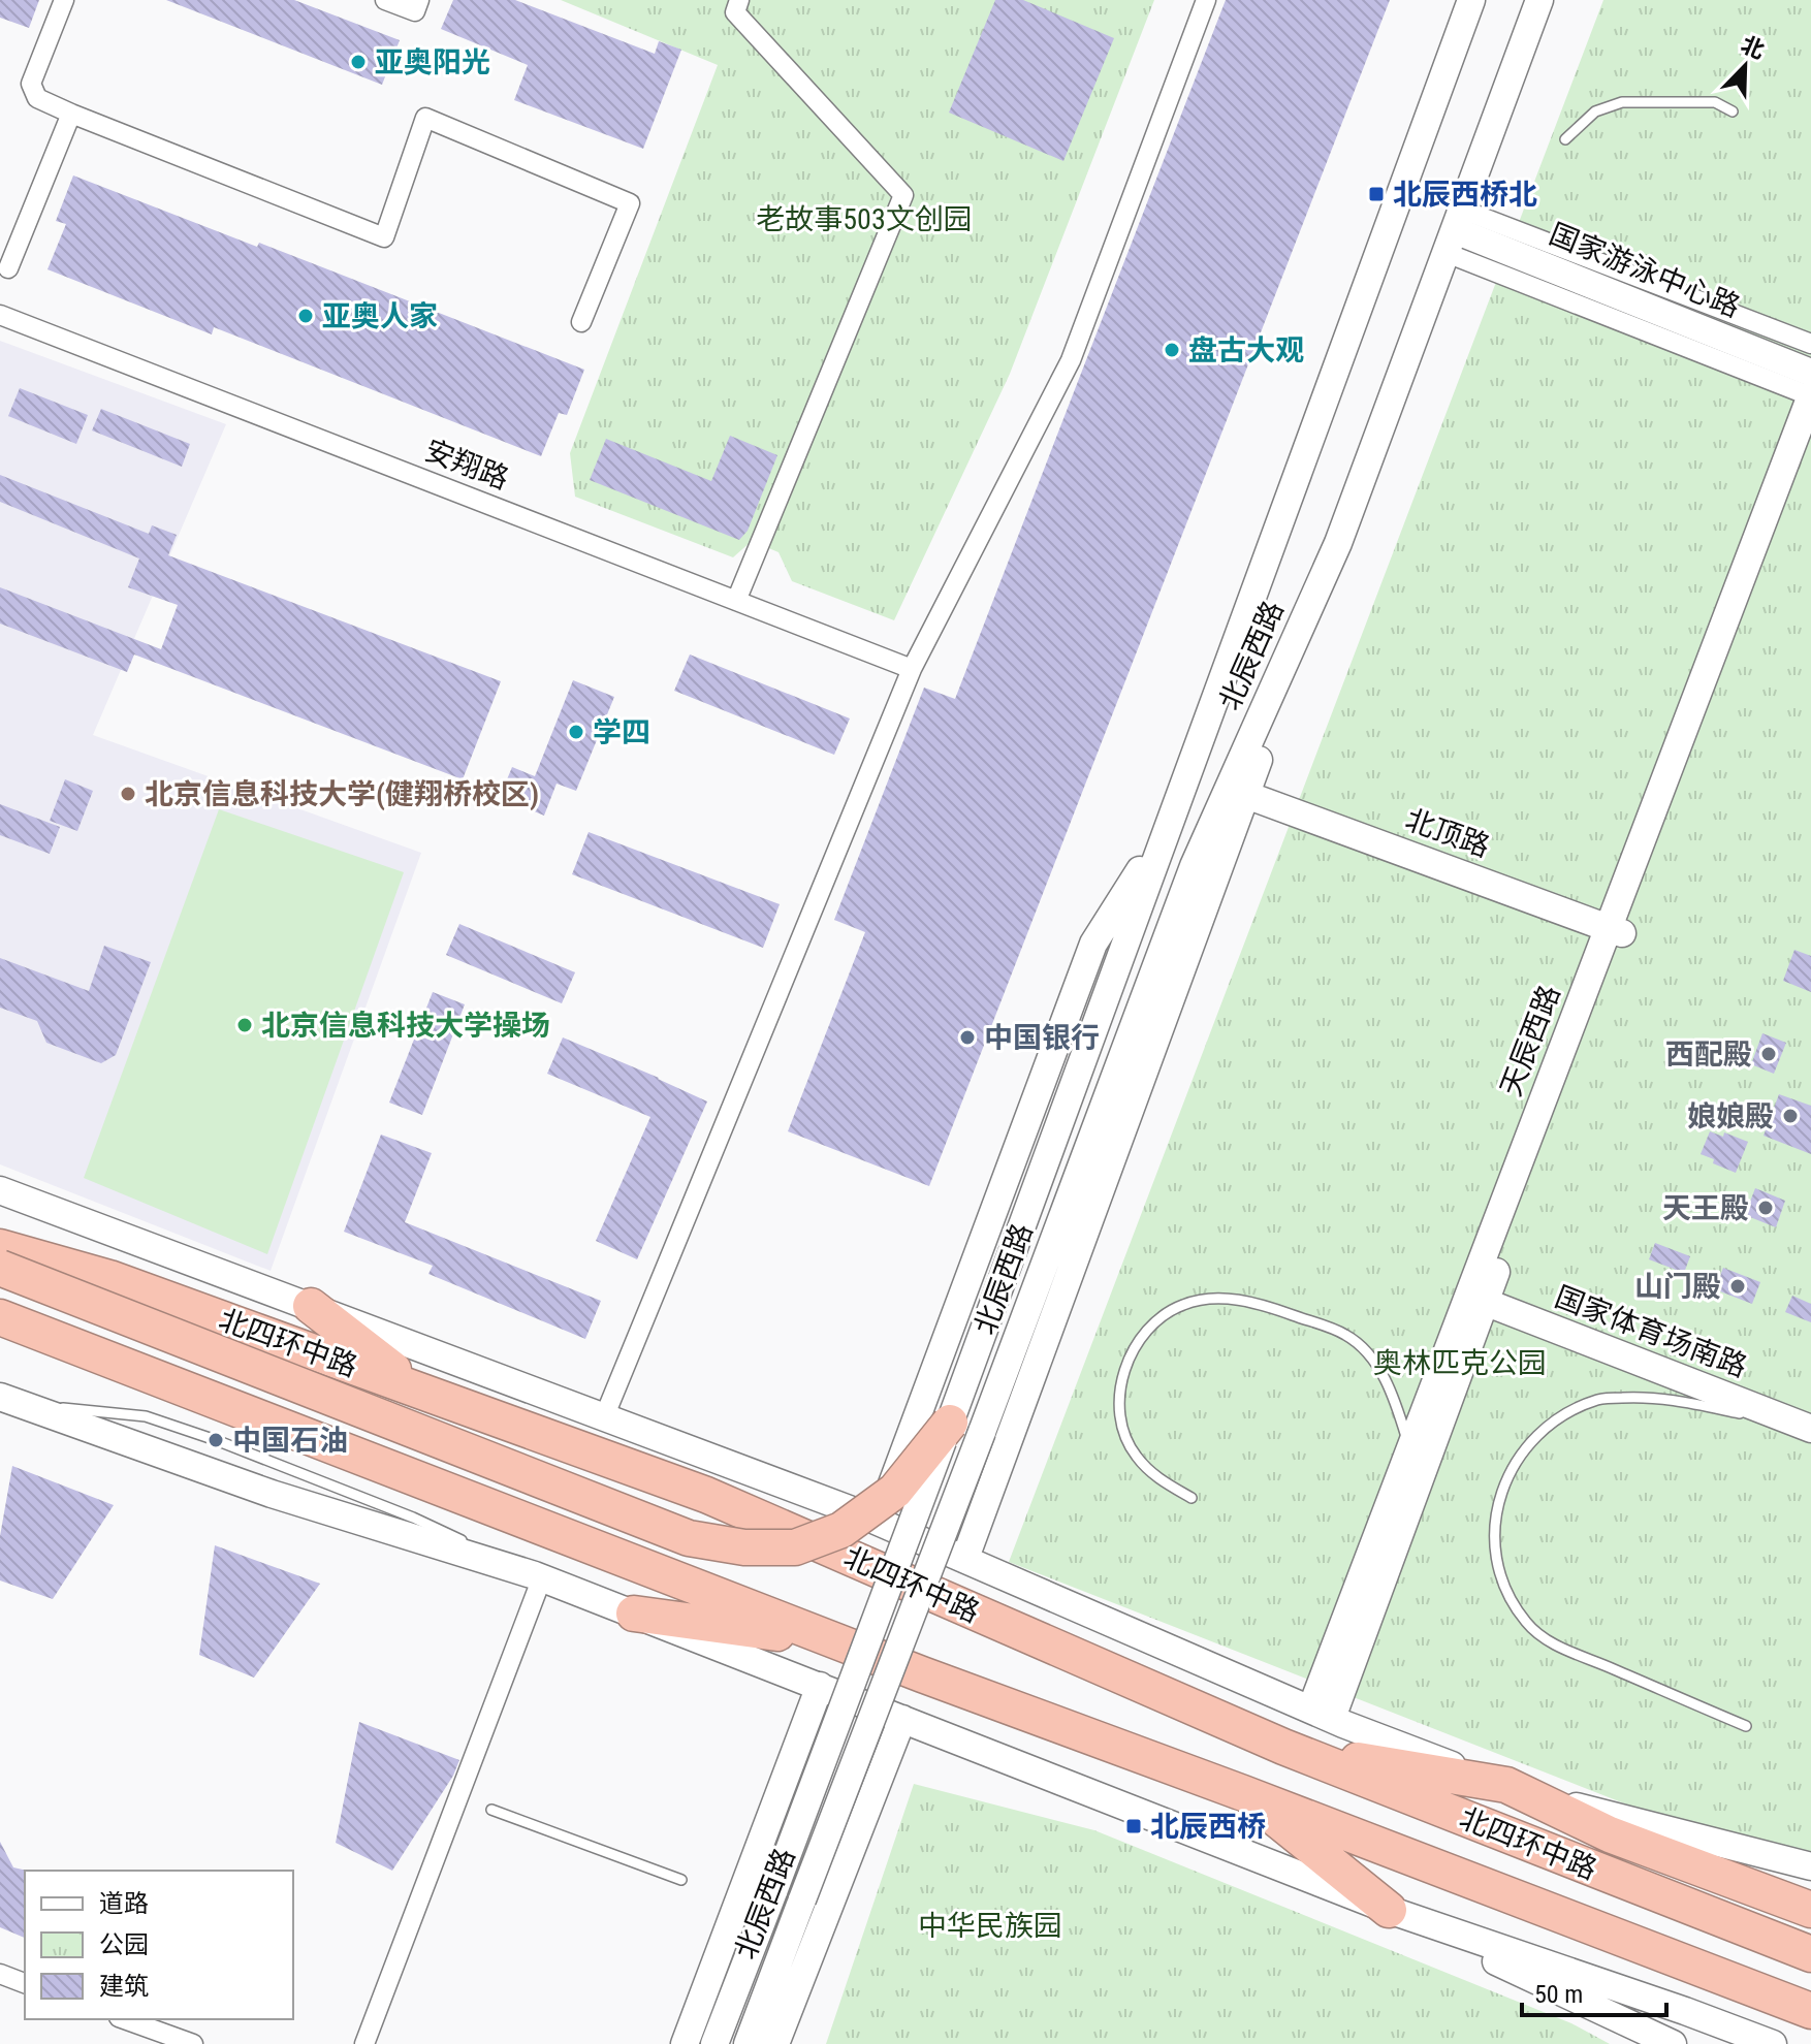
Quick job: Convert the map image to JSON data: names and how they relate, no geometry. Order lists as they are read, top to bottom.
{
  "streets": {
    "highway": ["北四环中路"],
    "street": [
      "国家游泳中心路",
      "安翔路",
      "北辰西路",
      "北顶路",
      "天辰西路",
      "国家体育场南路"
    ]
  },
  "crossings": [
    ["国家游泳中心路", "北辰西路"],
    ["北辰西路", "北顶路"],
    ["北辰西路", "北四环中路"],
    ["北顶路", "天辰西路"],
    ["天辰西路", "国家体育场南路"],
    ["天辰西路", "北四环中路"]
  ],
  "parks": ["老故事503文创园", "奥林匹克公园", "中华民族园"],
  "places": {
    "other": [
      "亚奥阳光",
      "亚奥人家",
      "盘古大观",
      "学四",
      "北京信息科技大学(健翔桥校区)",
      "北京信息科技大学操场",
      "中国银行",
      "西配殿",
      "娘娘殿",
      "天王殿",
      "山门殿",
      "中国石油"
    ],
    "transit": ["北辰西桥北", "北辰西桥"]
  },
  "legend": ["道路", "公园", "建筑"],
  "scale_bar": "50 m",
  "north": "top right"
}
